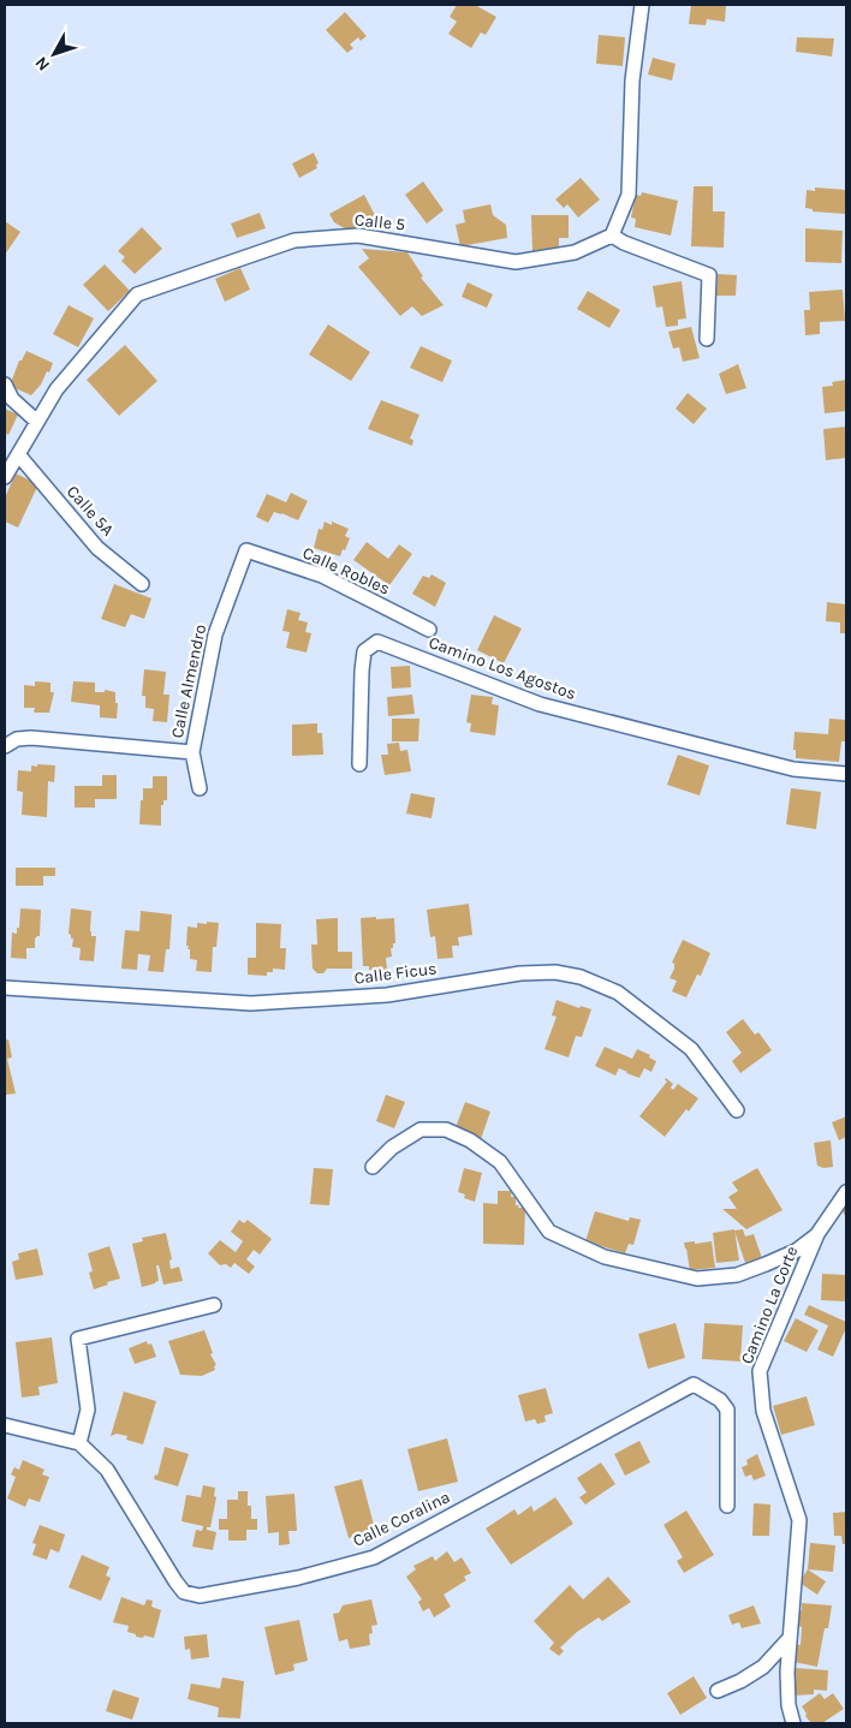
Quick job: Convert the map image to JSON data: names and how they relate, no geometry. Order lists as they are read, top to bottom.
{
  "streets": {
    "street": [
      "Calle 5",
      "Calle 5A",
      "Calle Robles",
      "Camino Los Agostos",
      "Calle Almendro",
      "Calle Ficus",
      "Camino La Corte",
      "Calle Coralina"
    ]
  },
  "crossings": [
    ["Calle 5", "Calle 5A"],
    ["Calle Robles", "Calle Almendro"]
  ],
  "north": "bottom left"
}
